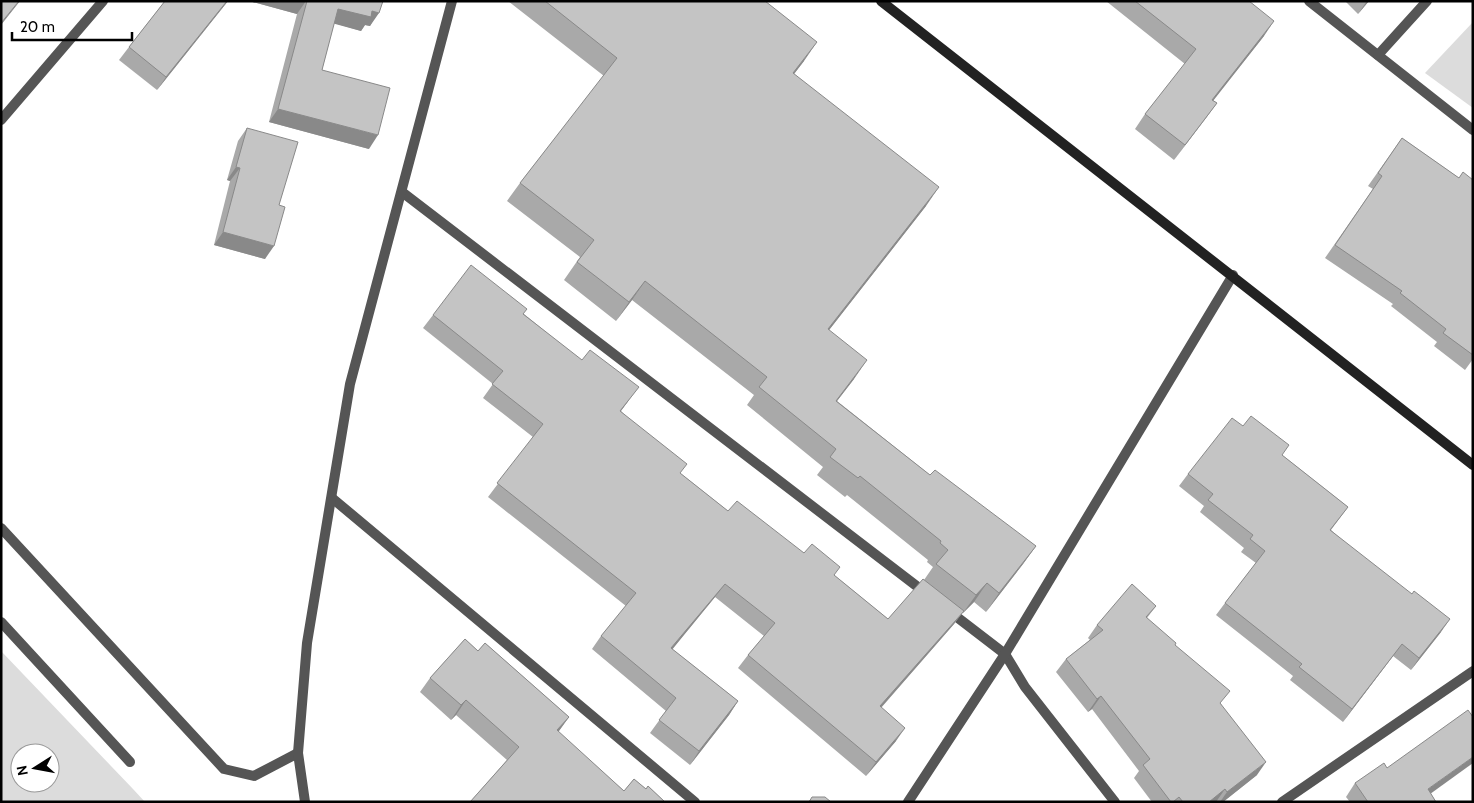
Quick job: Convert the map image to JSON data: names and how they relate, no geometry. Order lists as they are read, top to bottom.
{
  "scale_bar": "20 m",
  "north": "left"
}
